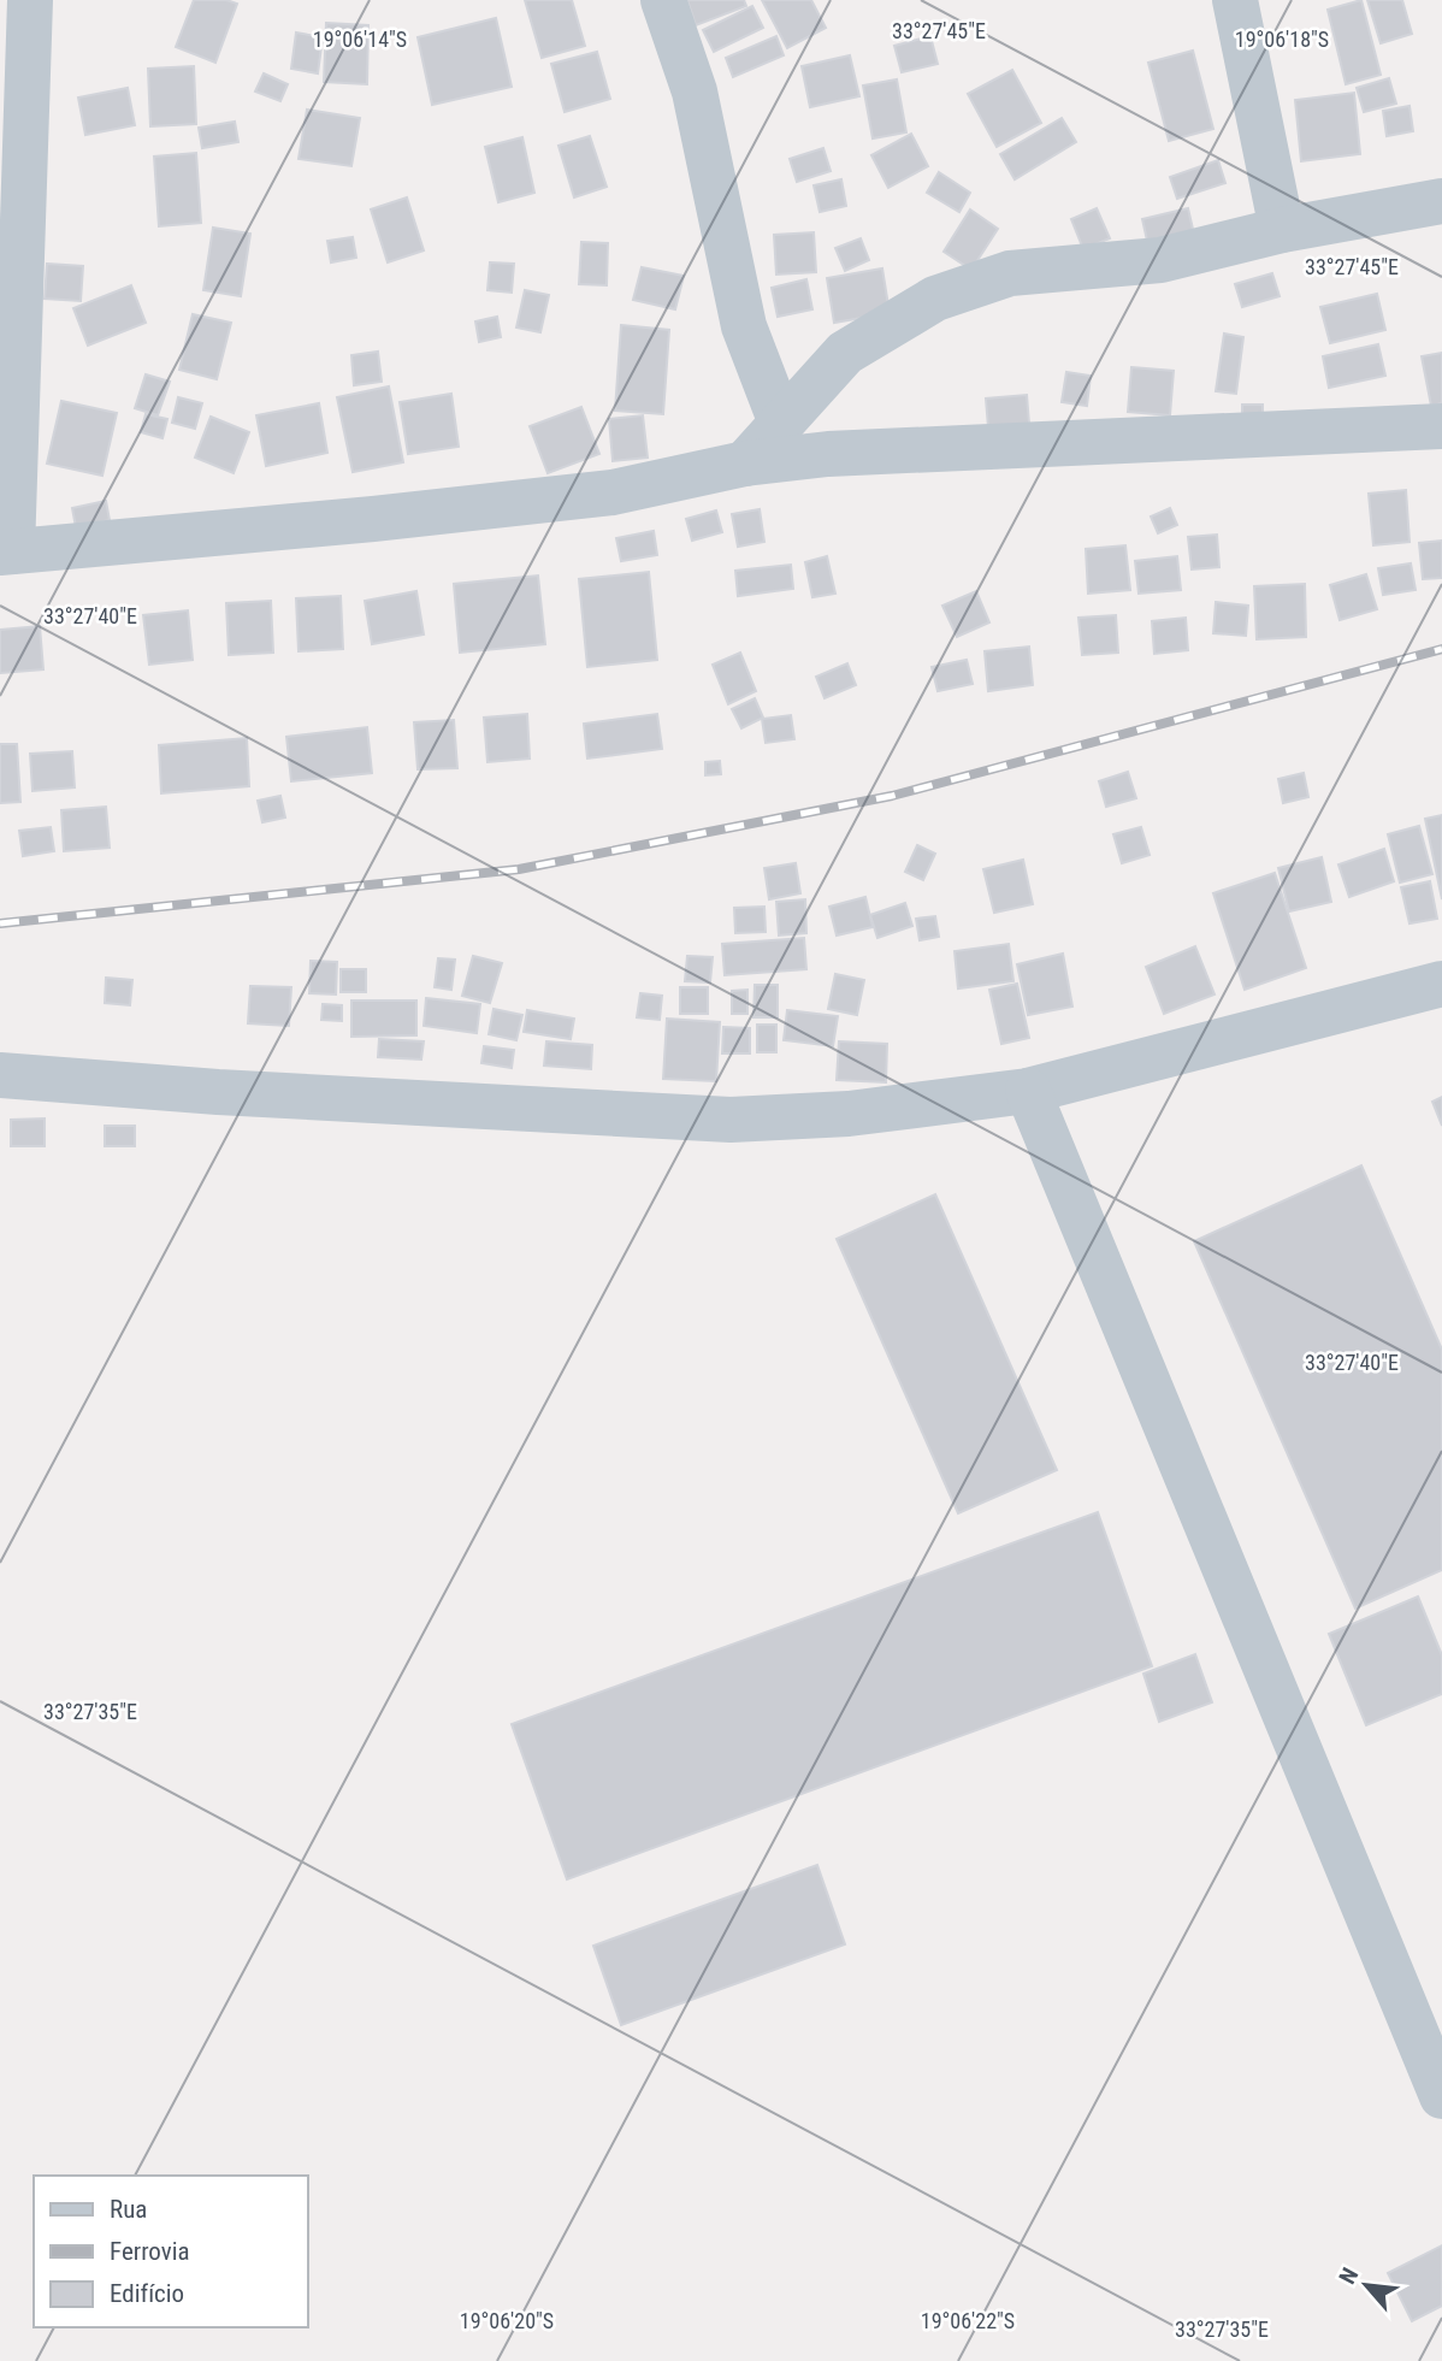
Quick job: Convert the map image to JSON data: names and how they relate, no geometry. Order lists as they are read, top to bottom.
{
  "legend": ["Rua", "Ferrovia", "Edifício"],
  "north": "top left",
  "coordinates": [
    "33°27'45\"E",
    "19°06'14\"S",
    "19°06'18\"S",
    "33°27'40\"E",
    "33°27'35\"E",
    "19°06'20\"S",
    "19°06'22\"S"
  ]
}
